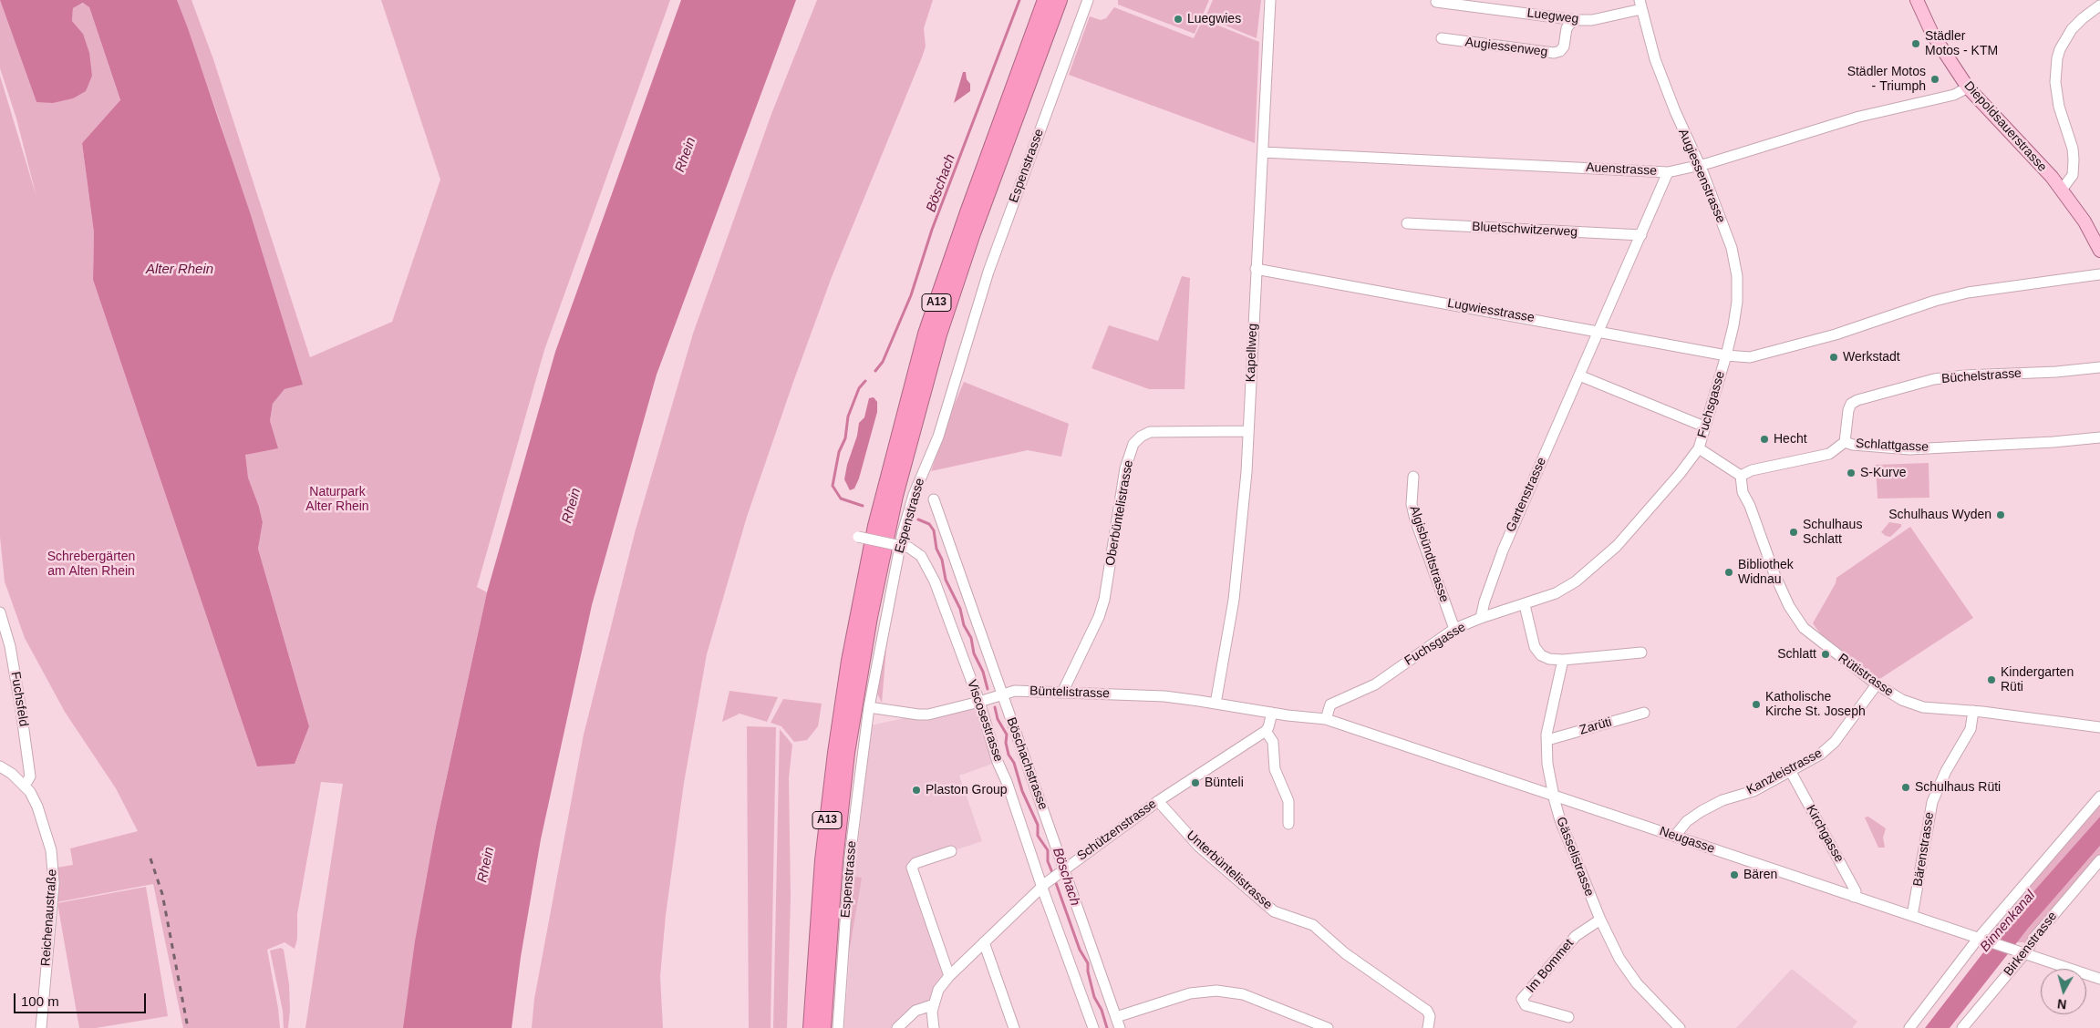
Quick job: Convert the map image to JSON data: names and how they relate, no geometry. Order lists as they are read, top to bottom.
{
  "streets": {
    "highway": ["A13"],
    "main road": ["Diepoldsauerstrasse"],
    "street": [
      "Luegweg",
      "Augiessenweg",
      "Espenstrasse",
      "Auenstrasse",
      "Augiessenstrasse",
      "Bluetschwitzerweg",
      "Lugwiesstrasse",
      "Kapellweg",
      "Büchelstrasse",
      "Fuchsgasse",
      "Schlattgasse",
      "Gartenstrasse",
      "Oberbüntelistrasse",
      "Algisbündtstrasse",
      "Rütistrasse",
      "Büntelistrasse",
      "Fuchsfeld",
      "Viscosestrasse",
      "Zarüti",
      "Böschachstrasse",
      "Kanzleistrasse",
      "Schützenstrasse",
      "Kirchgasse",
      "Neugasse",
      "Bärenstrasse",
      "Gässelistrasse",
      "Unterbüntelistrasse",
      "Reichenaustraße",
      "Birkenstrasse",
      "Im Bommet"
    ]
  },
  "crossings": [
    ["Luegweg", "Augiessenweg"],
    ["Luegweg", "Augiessenstrasse"],
    ["Diepoldsauerstrasse", "Auenstrasse"],
    ["Espenstrasse", "Büntelistrasse"],
    ["Auenstrasse", "Augiessenstrasse"],
    ["Auenstrasse", "Kapellweg"],
    ["Auenstrasse", "Gartenstrasse"],
    ["Augiessenstrasse", "Lugwiesstrasse"],
    ["Augiessenstrasse", "Fuchsgasse"],
    ["Bluetschwitzerweg", "Gartenstrasse"],
    ["Lugwiesstrasse", "Kapellweg"],
    ["Lugwiesstrasse", "Fuchsgasse"],
    ["Lugwiesstrasse", "Gartenstrasse"],
    ["Kapellweg", "Oberbüntelistrasse"],
    ["Kapellweg", "Büntelistrasse"],
    ["Büchelstrasse", "Schlattgasse"],
    ["Fuchsgasse", "Gartenstrasse"],
    ["Fuchsgasse", "Algisbündtstrasse"],
    ["Fuchsgasse", "Neugasse"],
    ["Schlattgasse", "Rütistrasse"],
    ["Oberbüntelistrasse", "Büntelistrasse"],
    ["Rütistrasse", "Kanzleistrasse"],
    ["Rütistrasse", "Bärenstrasse"],
    ["Büntelistrasse", "Viscosestrasse"],
    ["Büntelistrasse", "Böschachstrasse"],
    ["Büntelistrasse", "Neugasse"],
    ["Fuchsfeld", "Reichenaustraße"],
    ["Viscosestrasse", "Schützenstrasse"],
    ["Zarüti", "Gässelistrasse"],
    ["Böschachstrasse", "Schützenstrasse"],
    ["Kanzleistrasse", "Kirchgasse"],
    ["Kanzleistrasse", "Neugasse"],
    ["Schützenstrasse", "Unterbüntelistrasse"],
    ["Kirchgasse", "Neugasse"],
    ["Neugasse", "Bärenstrasse"],
    ["Neugasse", "Gässelistrasse"],
    ["Neugasse", "Birkenstrasse"],
    ["Gässelistrasse", "Im Bommet"]
  ],
  "water": [
    "Rhein",
    "Böschach",
    "Alter Rhein",
    "Binnenkanal"
  ],
  "parks": ["Naturpark Alter Rhein", "Schrebergärten am Alten Rhein"],
  "places": [
    "Luegwies",
    "Städler Motos - KTM",
    "Städler Motos - Triumph",
    "Werkstadt",
    "Hecht",
    "S-Kurve",
    "Schulhaus Wyden",
    "Schulhaus Schlatt",
    "Bibliothek Widnau",
    "Schlatt",
    "Kindergarten Rüti",
    "Katholische Kirche St. Joseph",
    "Bünteli",
    "Schulhaus Rüti",
    "Plaston Group",
    "Bären"
  ],
  "scale_bar": "100 m",
  "north": "bottom"
}
